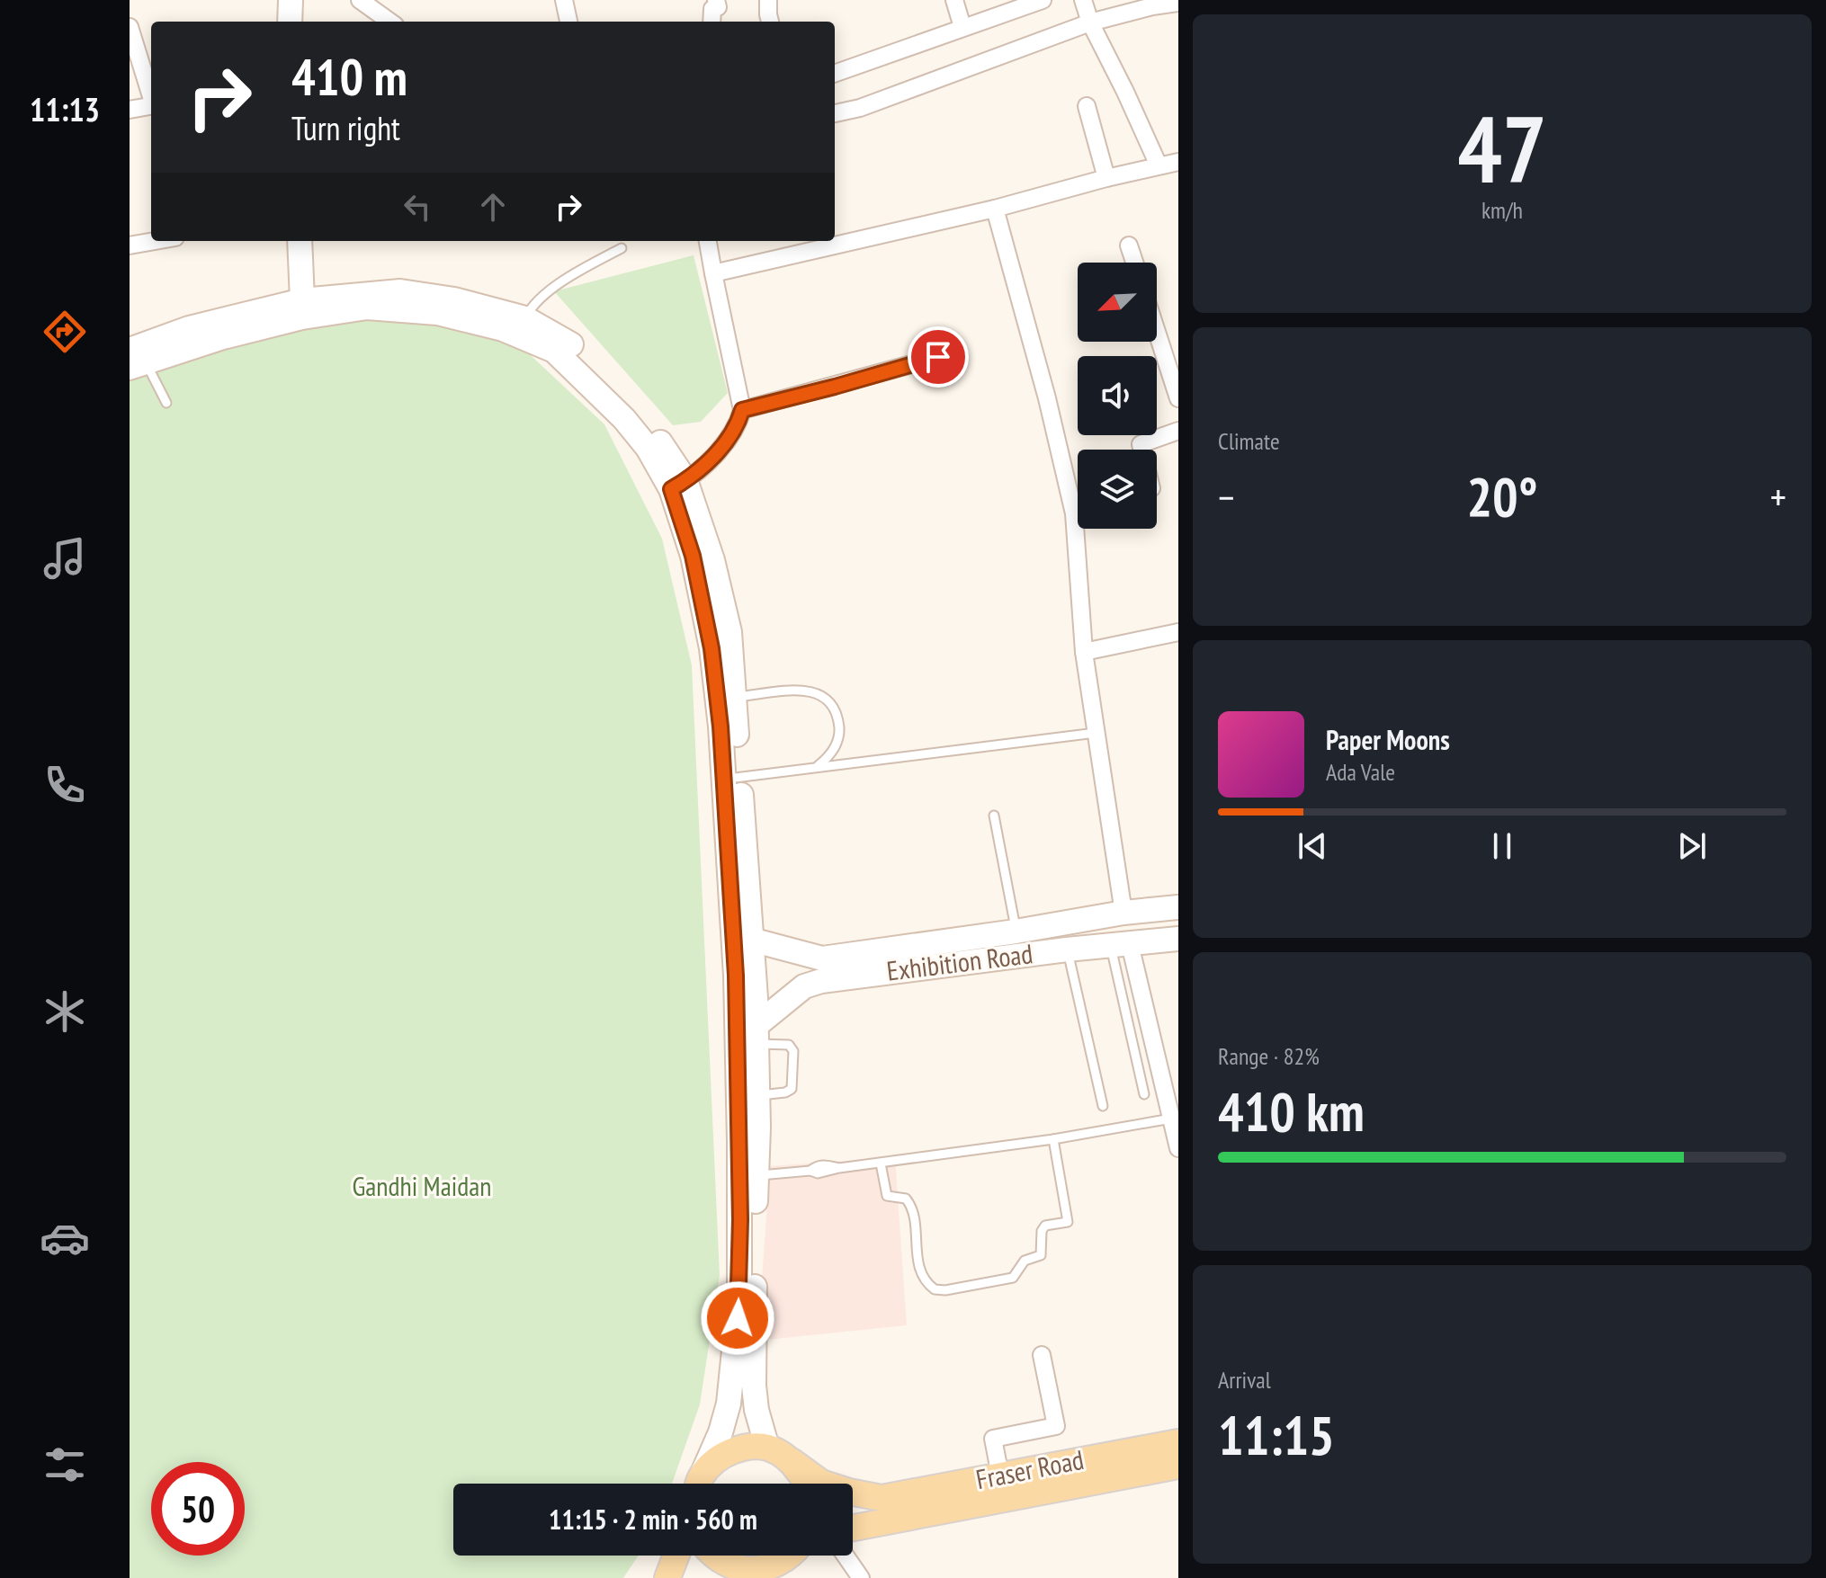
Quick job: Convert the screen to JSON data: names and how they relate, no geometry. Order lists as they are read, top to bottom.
{
  "streets": {
    "main road": ["Exhibition Road", "Fraser Road"]
  },
  "parks": ["Gandhi Maidan"],
  "north": "bottom left",
  "page": {
    "tabs": "11:13",
    "tile": [
      ["47", "km/h"],
      "Climate",
      ["Range · 82%", "410 km"],
      ["Arrival", "11:15"]
    ],
    "turn": ["410 m", "Turn right"],
    "heat": ["−", "20°", "+"],
    "song": ["Paper Moons", "Ada Vale"],
    "limit": "50",
    "trip": "11:15 · 2 min · 560 m"
  }
}
